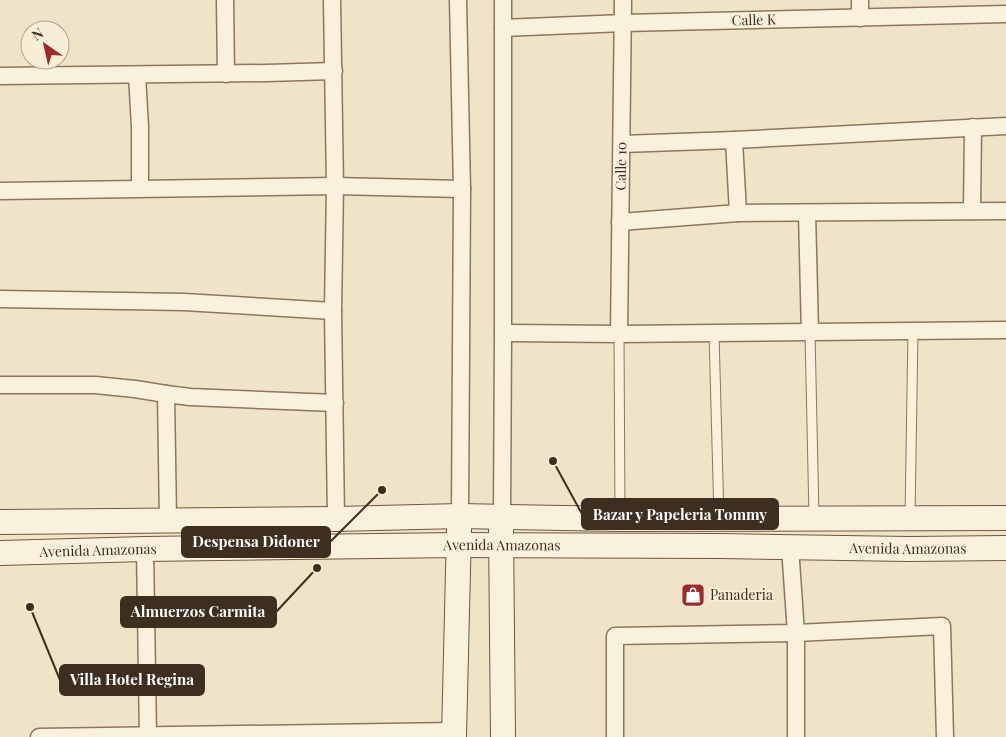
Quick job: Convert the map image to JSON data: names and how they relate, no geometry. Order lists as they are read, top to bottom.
{
  "streets": {
    "street": ["Calle K", "Calle 10", "Avenida Amazonas"]
  },
  "crossings": [
    ["Calle K", "Calle 10"]
  ],
  "places": {
    "other": [
      "Bazar y Papeleria Tommy",
      "Despensa Didoner",
      "Almuerzos Carmita",
      "Villa Hotel Regina"
    ],
    "shop": ["Panaderia"]
  },
  "north": "top left"
}
